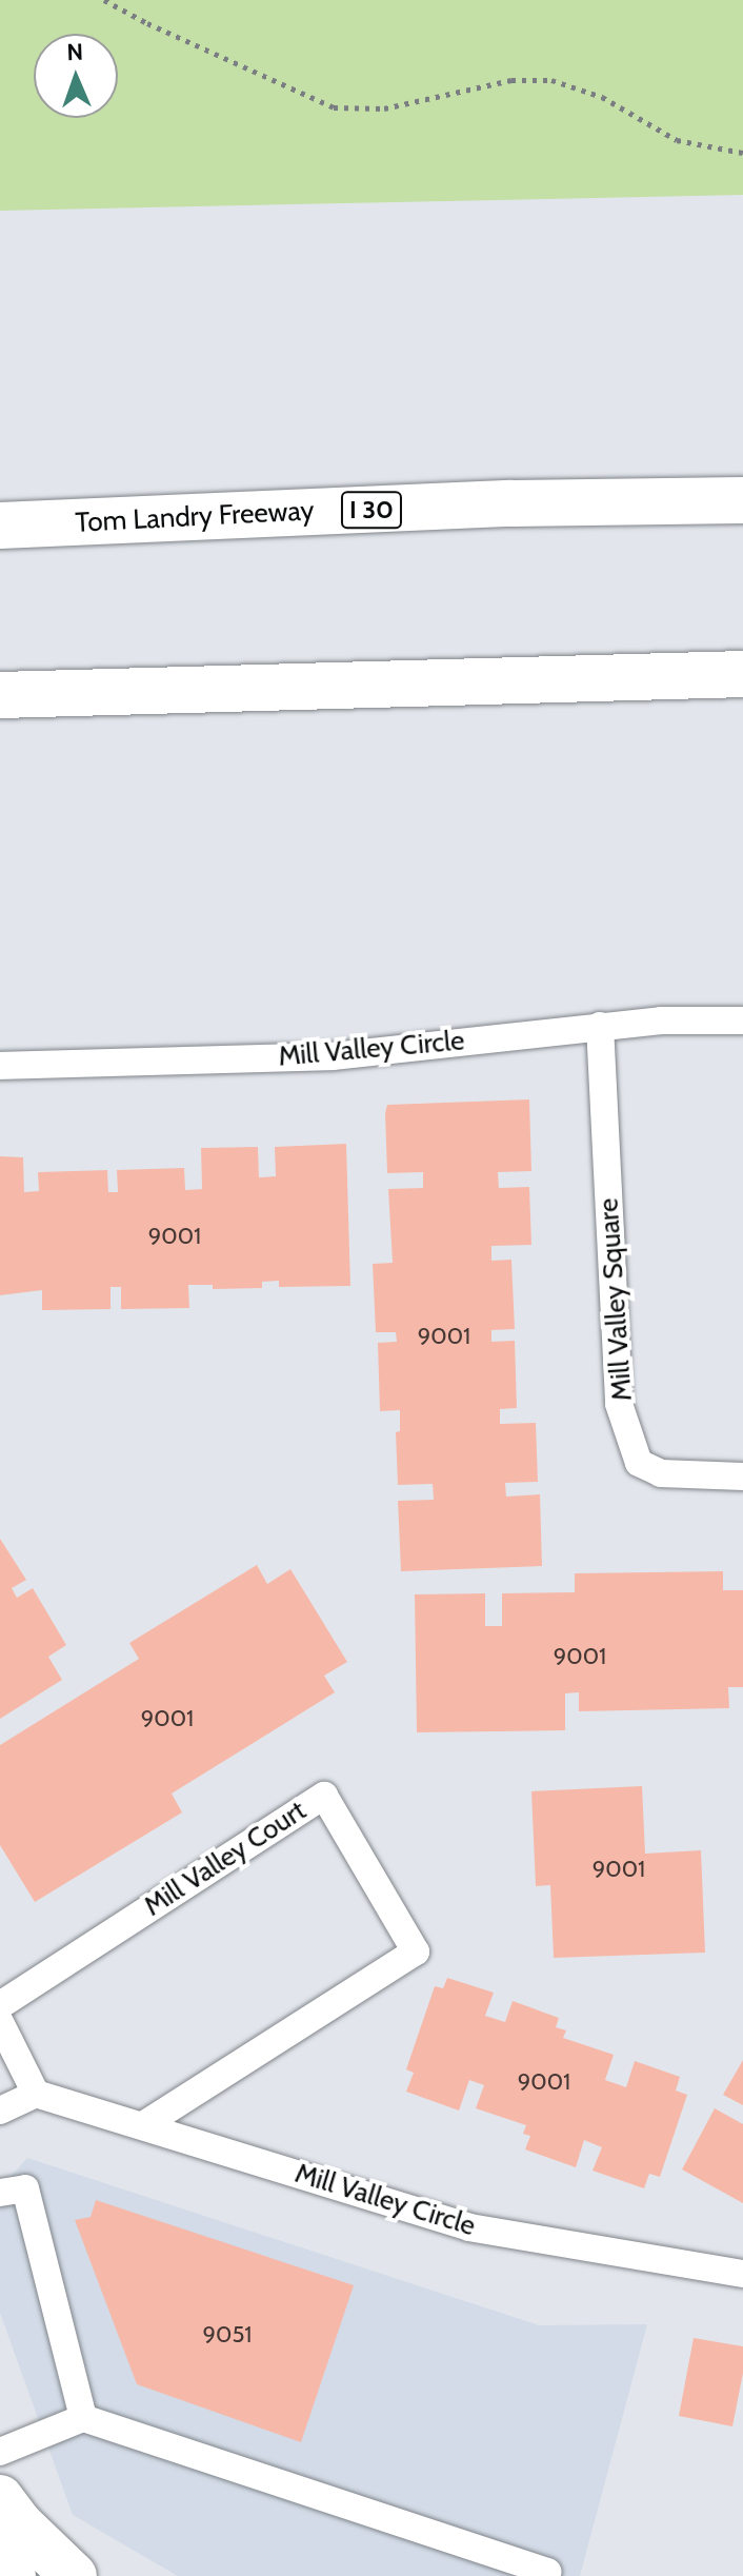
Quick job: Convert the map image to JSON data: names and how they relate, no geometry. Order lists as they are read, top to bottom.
{
  "streets": {
    "main road": ["I 30", "Tom Landry Freeway"],
    "lane": ["Mill Valley Circle", "Mill Valley Square", "Mill Valley Court"]
  },
  "crossings": [
    ["Mill Valley Circle", "Mill Valley Square"],
    ["Mill Valley Circle", "Mill Valley Court"]
  ],
  "house_numbers": [
    "9001",
    "9001",
    "9001",
    "9001",
    "9001",
    "9001",
    "9051"
  ],
  "north": "top"
}
